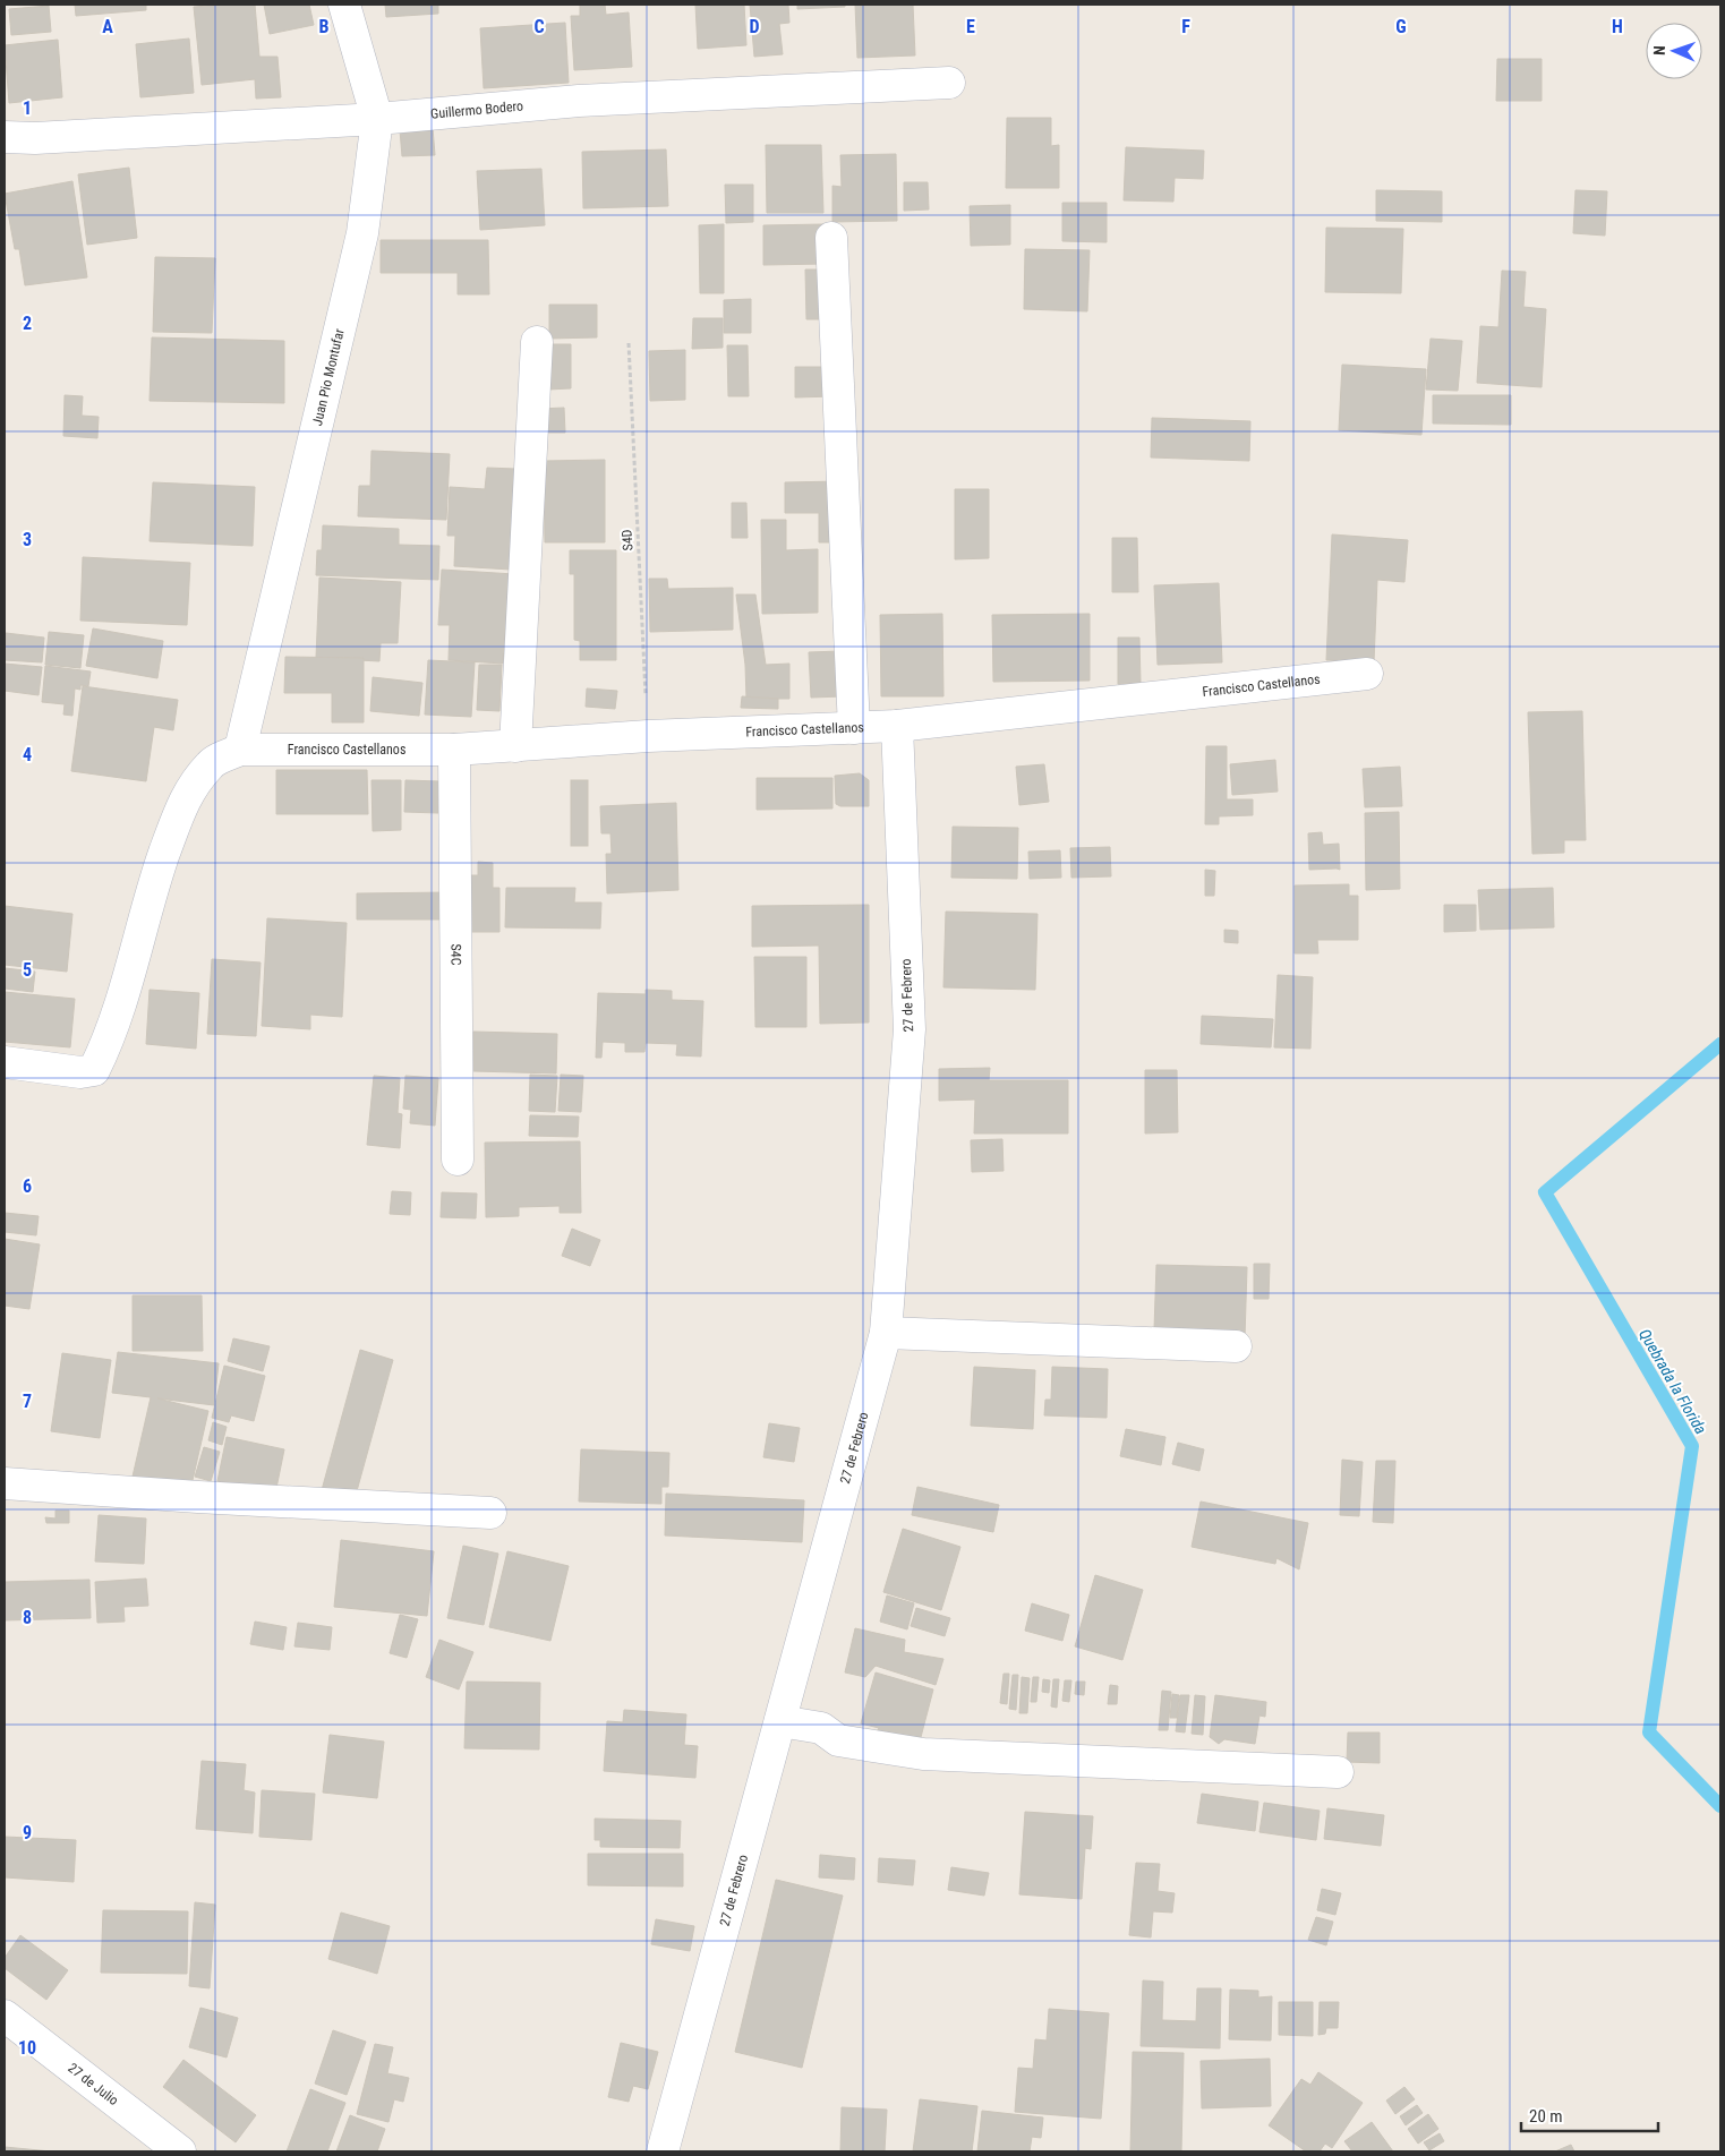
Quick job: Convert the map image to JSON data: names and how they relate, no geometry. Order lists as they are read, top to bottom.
{
  "streets": {
    "street": [
      "Guillermo Bodero",
      "Juan Pio Montufar",
      "Francisco Castellanos",
      "S4C",
      "27 de Febrero",
      "27 de Julio"
    ],
    "path": ["S4D"]
  },
  "crossings": [
    ["Guillermo Bodero", "Juan Pio Montufar"],
    ["Juan Pio Montufar", "Francisco Castellanos"],
    ["S4D", "Francisco Castellanos"],
    ["Francisco Castellanos", "S4C"],
    ["Francisco Castellanos", "27 de Febrero"]
  ],
  "water": ["Quebrada la Florida"],
  "scale_bar": "20 m",
  "north": "left",
  "grid": {
    "columns": [
      "A",
      "B",
      "C",
      "D",
      "E",
      "F",
      "G",
      "H"
    ],
    "rows": [
      "1",
      "2",
      "3",
      "4",
      "5",
      "6",
      "7",
      "8",
      "9",
      "10"
    ]
  }
}
